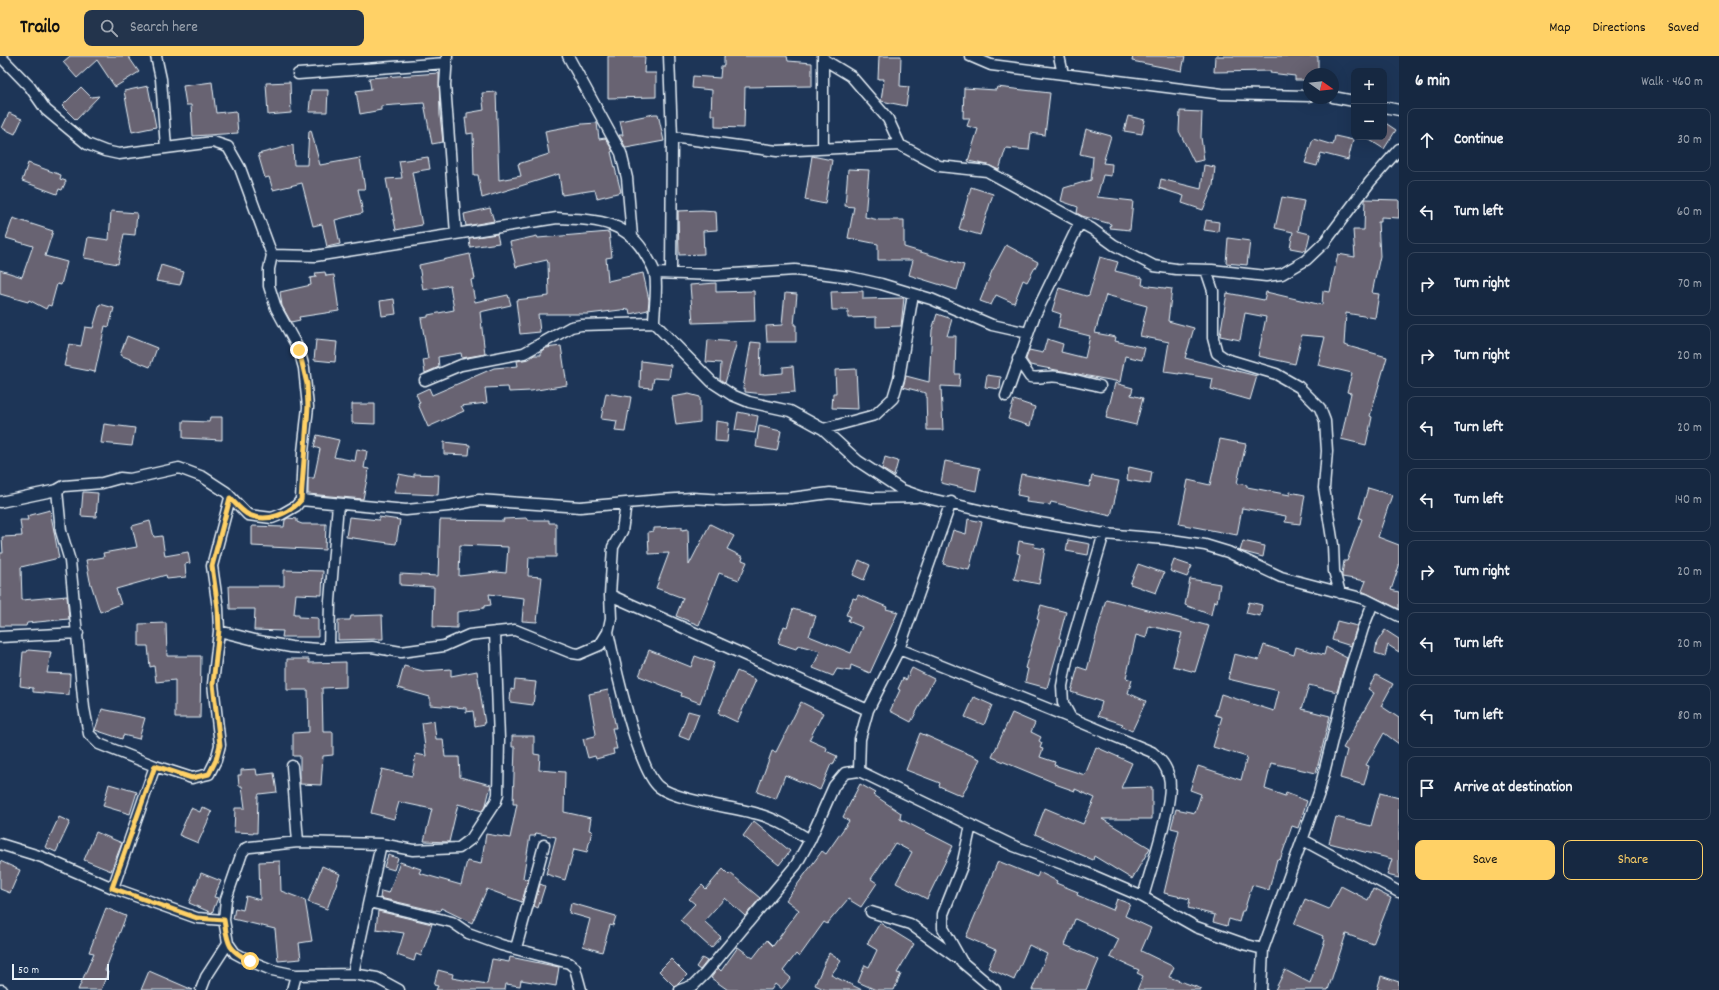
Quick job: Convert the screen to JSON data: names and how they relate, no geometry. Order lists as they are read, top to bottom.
{
  "scale_bar": "50 m",
  "north": "right",
  "page": {
    "header": "Trailo",
    "search": "Search here",
    "nav": ["Map", "Directions", "Saved"],
    "heading": ["6 min", "Walk · 460 m"],
    "map_buttons": ["+", "−"],
    "list": [
      ["Continue", "30 m"],
      ["Turn left", "60 m"],
      ["Turn right", "70 m"],
      ["Turn right", "20 m"],
      ["Turn left", "20 m"],
      ["Turn left", "140 m"],
      ["Turn right", "20 m"],
      ["Turn left", "20 m"],
      ["Turn left", "80 m"],
      "Arrive at destination"
    ],
    "buttons": ["Save", "Share"],
    "scale": "50 m"
  }
}
